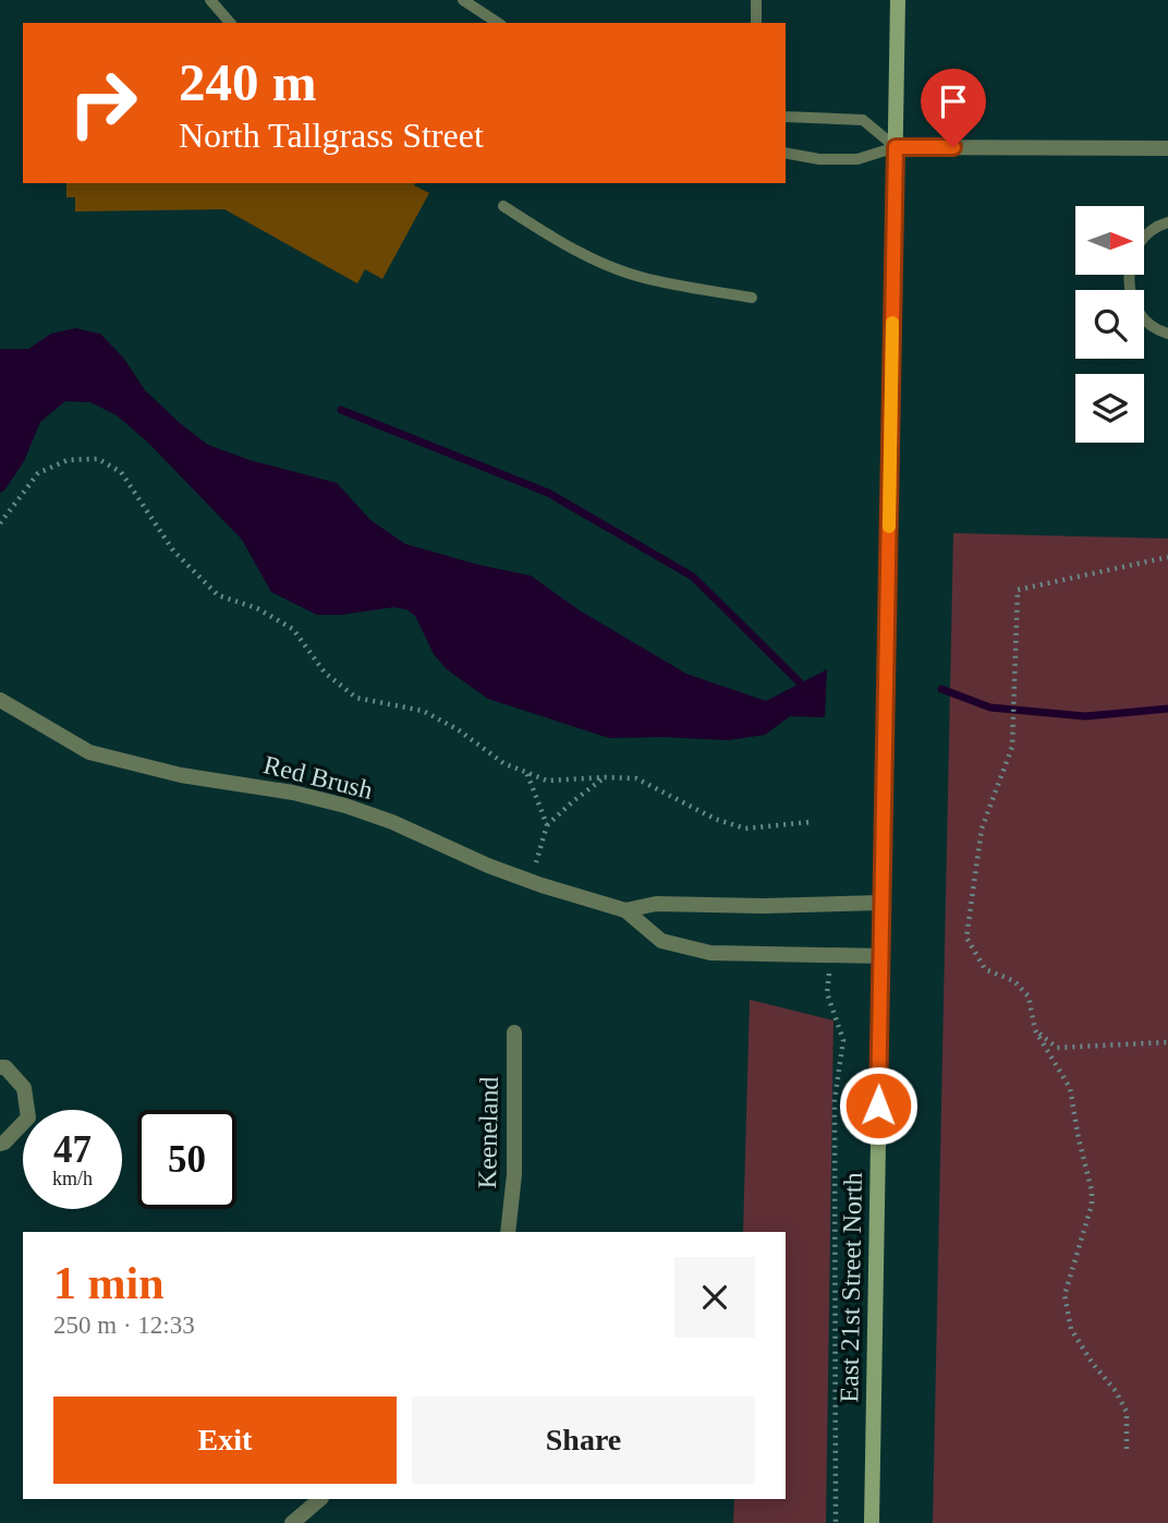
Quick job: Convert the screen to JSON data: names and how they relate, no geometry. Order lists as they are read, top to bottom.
{
  "streets": {
    "main road": ["East 21st Street North"],
    "street": ["Red Brush", "Keeneland"]
  },
  "crossings": [
    ["Red Brush", "East 21st Street North"]
  ],
  "north": "right",
  "page": {
    "turn": ["240 m", "North Tallgrass Street"],
    "speed": "47 km/h",
    "limit": "50",
    "heading": ["1 min", "250 m · 12:33"],
    "buttons": ["Exit", "Share"]
  }
}
